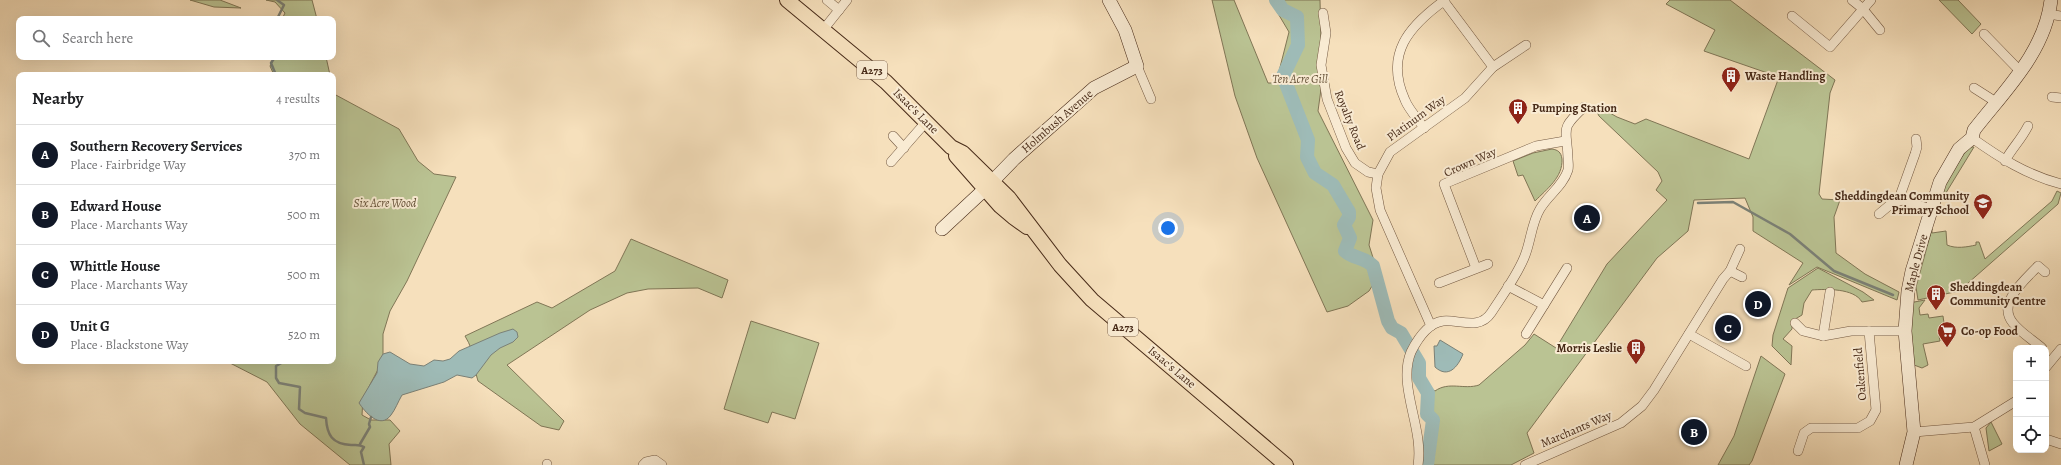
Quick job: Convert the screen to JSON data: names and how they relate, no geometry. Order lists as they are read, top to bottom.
{
  "streets": {
    "main road": ["A273", "Isaac's Lane"],
    "street": [
      "Platinum Way",
      "Royalty Road",
      "Holmbush Avenue",
      "Crown Way",
      "Maple Drive",
      "Oakenfield",
      "Marchants Way"
    ]
  },
  "crossings": [
    ["Isaac's Lane", "Holmbush Avenue"],
    ["Platinum Way", "Royalty Road"]
  ],
  "parks": ["Ten Acre Gill", "Six Acre Wood"],
  "places": {
    "building": [
      "Waste Handling",
      "Pumping Station",
      "Sheddingdean Community Centre",
      "Morris Leslie"
    ],
    "school or university": ["Sheddingdean Community Primary School"],
    "supermarket": ["Co-op Food"]
  },
  "page": {
    "search": "Search here",
    "heading": ["Nearby", "4 results"],
    "list": [
      {
        "mark": "A",
        "name": "Southern Recovery Services",
        "note": "Place · Fairbridge Way",
        "value": "370 m"
      },
      {
        "mark": "B",
        "name": "Edward House",
        "note": "Place · Marchants Way",
        "value": "500 m"
      },
      {
        "mark": "C",
        "name": "Whittle House",
        "note": "Place · Marchants Way",
        "value": "500 m"
      },
      {
        "mark": "D",
        "name": "Unit G",
        "note": "Place · Blackstone Way",
        "value": "520 m"
      }
    ],
    "pins": [
      "A",
      "D",
      "C",
      "B"
    ],
    "map_buttons": ["+", "−"]
  }
}
